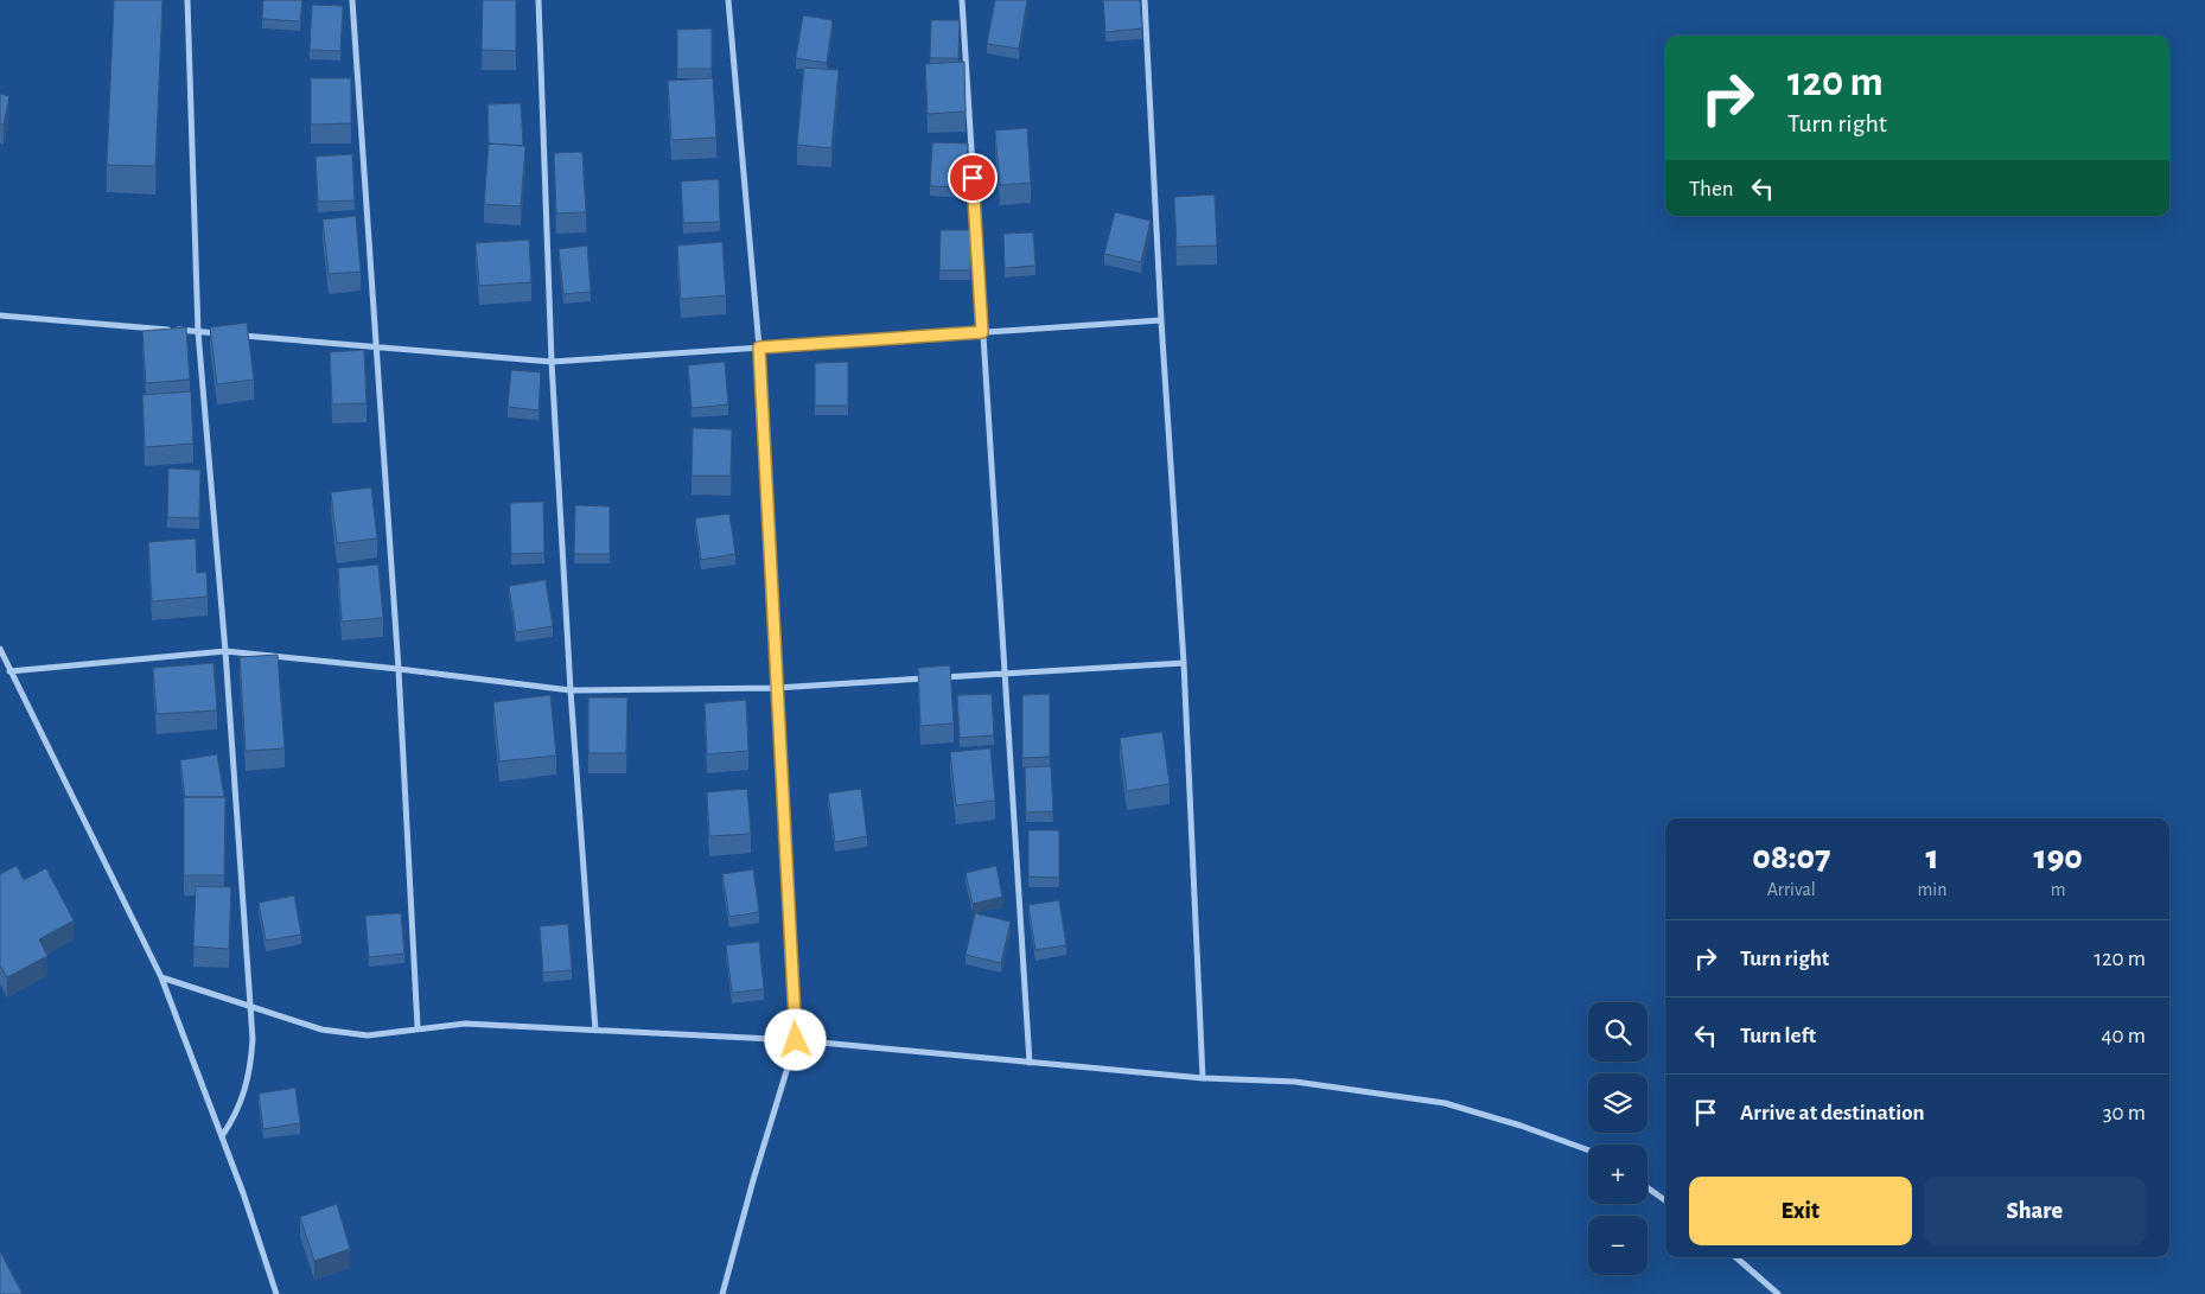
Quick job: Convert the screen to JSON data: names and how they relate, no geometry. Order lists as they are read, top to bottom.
{
  "page": {
    "turn": ["120 m", "Turn right"],
    "then": "Then",
    "eta": [
      "08:07",
      "Arrival",
      "1",
      "min",
      "190",
      "m"
    ],
    "list": [
      {
        "name": "Turn right",
        "value": "120 m"
      },
      {
        "name": "Turn left",
        "value": "40 m"
      },
      {
        "name": "Arrive at destination",
        "value": "30 m"
      }
    ],
    "map_buttons": ["+", "−"],
    "buttons": ["Exit", "Share"]
  }
}
